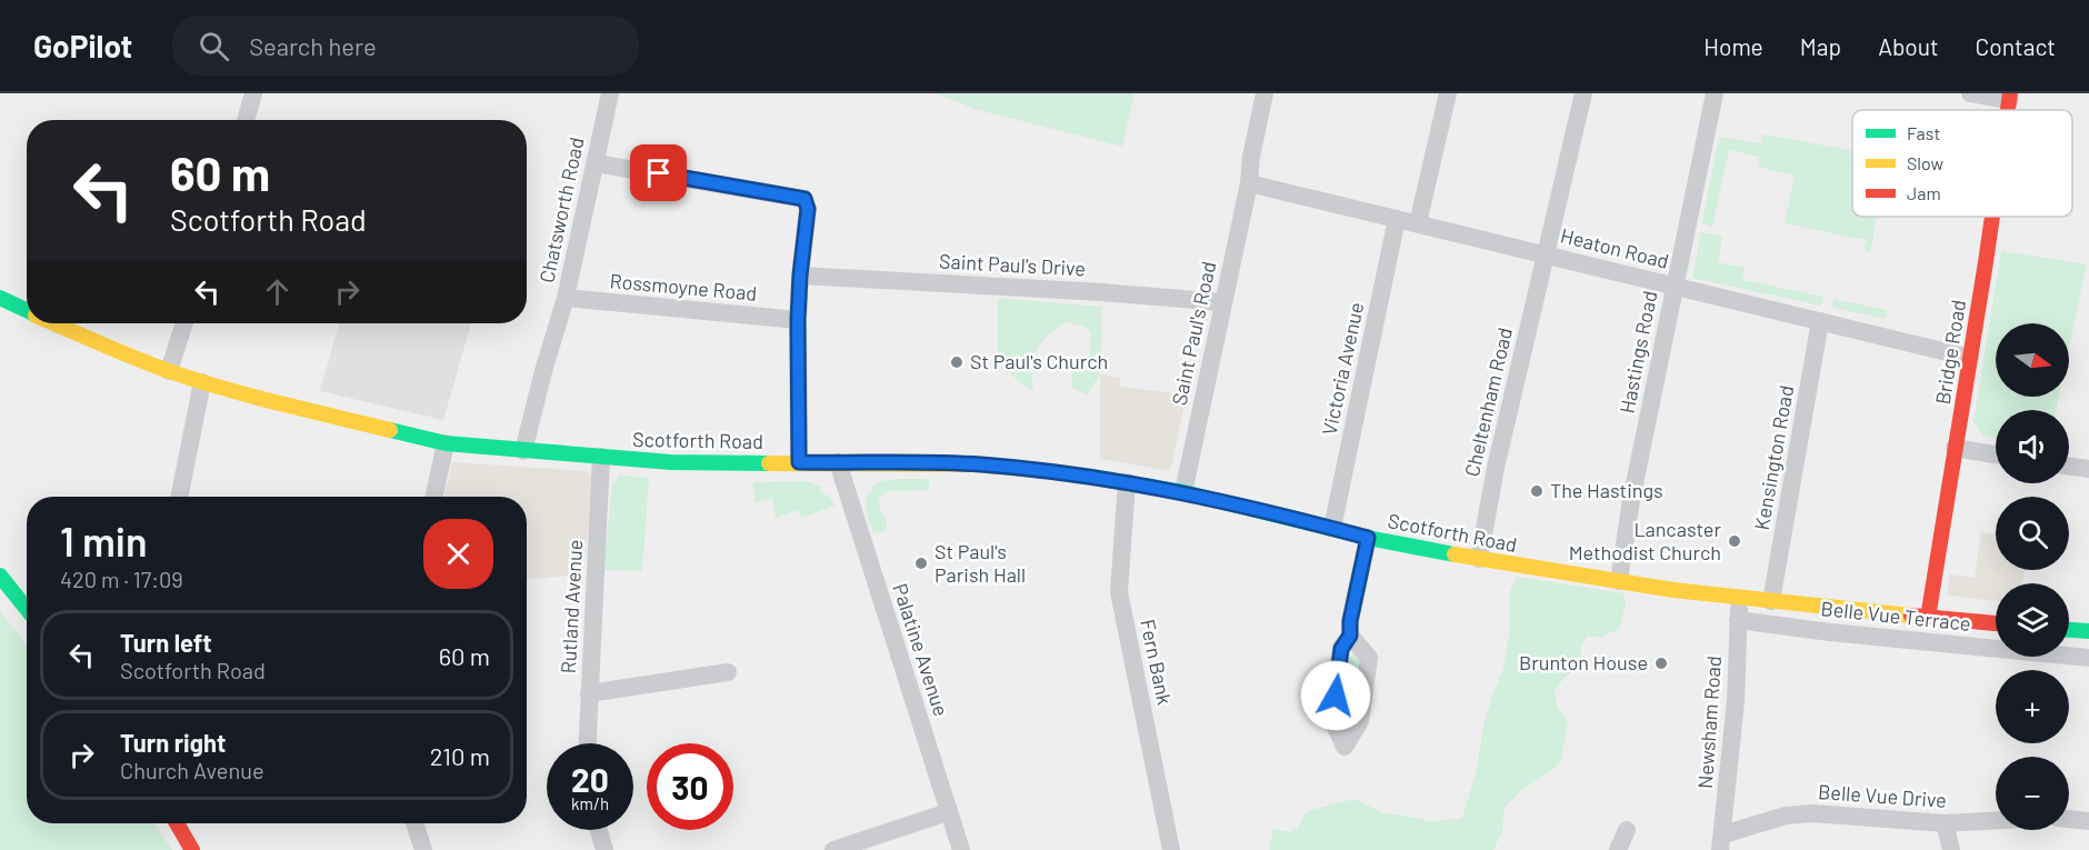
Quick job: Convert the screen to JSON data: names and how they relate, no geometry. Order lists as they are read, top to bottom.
{
  "streets": {
    "main road": ["Bridge Road", "Scotforth Road"],
    "street": [
      "Chatsworth Road",
      "Heaton Road",
      "Saint Paul's Drive",
      "Rossmoyne Road",
      "Saint Paul's Road",
      "Hastings Road",
      "Victoria Avenue",
      "Cheltenham Road",
      "Kensington Road",
      "Rutland Avenue",
      "Belle Vue Terrace",
      "Palatine Avenue",
      "Fern Bank",
      "Newsham Road",
      "Belle Vue Drive"
    ]
  },
  "crossings": [
    ["Chatsworth Road", "Rossmoyne Road"],
    ["Chatsworth Road", "Scotforth Road"],
    ["Heaton Road", "Saint Paul's Road"],
    ["Heaton Road", "Hastings Road"],
    ["Heaton Road", "Bridge Road"],
    ["Heaton Road", "Victoria Avenue"],
    ["Heaton Road", "Cheltenham Road"],
    ["Heaton Road", "Kensington Road"],
    ["Saint Paul's Drive", "Saint Paul's Road"],
    ["Saint Paul's Road", "Scotforth Road"],
    ["Hastings Road", "Scotforth Road"],
    ["Bridge Road", "Scotforth Road"],
    ["Victoria Avenue", "Scotforth Road"],
    ["Cheltenham Road", "Scotforth Road"],
    ["Scotforth Road", "Kensington Road"],
    ["Scotforth Road", "Rutland Avenue"],
    ["Scotforth Road", "Palatine Avenue"],
    ["Scotforth Road", "Fern Bank"],
    ["Scotforth Road", "Newsham Road"],
    ["Belle Vue Terrace", "Newsham Road"],
    ["Newsham Road", "Belle Vue Drive"]
  ],
  "places": [
    "St Paul's Church",
    "The Hastings",
    "Lancaster Methodist Church",
    "St Paul's Parish Hall",
    "Brunton House"
  ],
  "legend": ["Fast", "Slow", "Jam"],
  "north": "right",
  "page": {
    "header": "GoPilot",
    "search": "Search here",
    "nav": [
      "Home",
      "Map",
      "About",
      "Contact"
    ],
    "turn": ["60 m", "Scotforth Road"],
    "map_buttons": ["+", "−"],
    "heading": ["1 min", "420 m · 17:09"],
    "list": [
      {
        "name": "Turn left",
        "note": "Scotforth Road",
        "value": "60 m"
      },
      {
        "name": "Turn right",
        "note": "Church Avenue",
        "value": "210 m"
      }
    ],
    "speed": "20 km/h",
    "limit": "30"
  }
}
